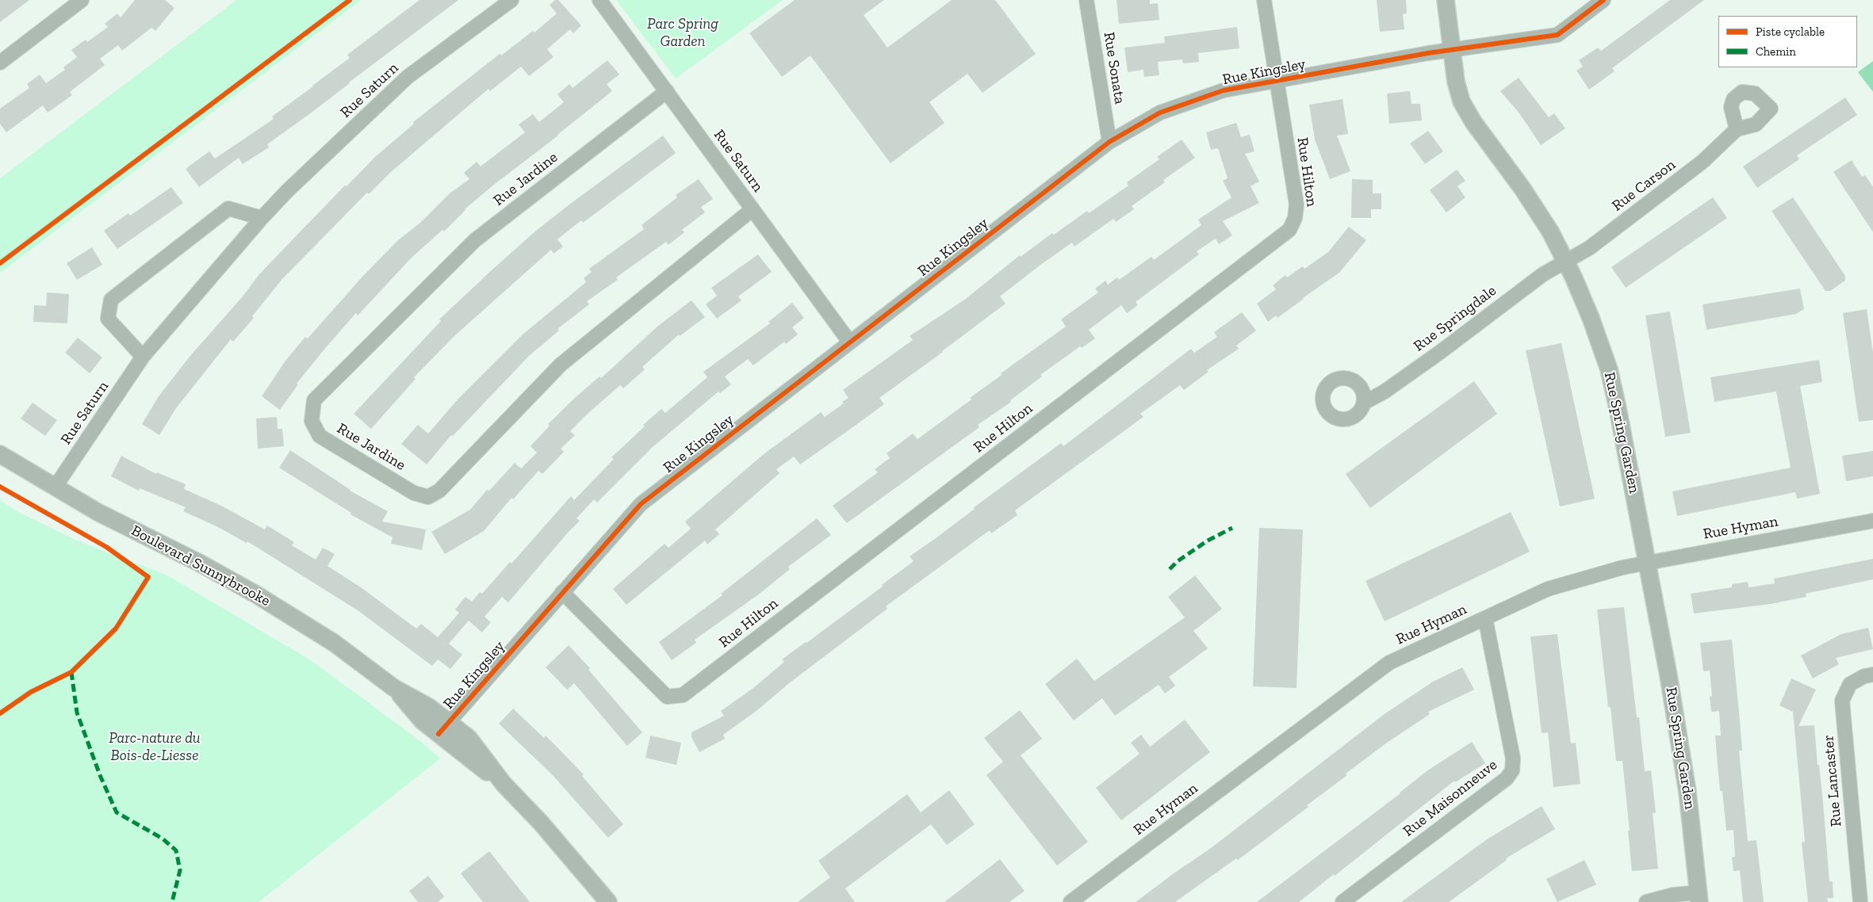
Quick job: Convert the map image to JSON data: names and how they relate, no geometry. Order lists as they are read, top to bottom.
{
  "streets": {
    "street": [
      "Rue Sonata",
      "Rue Kingsley",
      "Rue Saturn",
      "Rue Hilton",
      "Rue Jardine",
      "Rue Carson",
      "Rue Springdale",
      "Rue Spring Garden",
      "Rue Hyman",
      "Boulevard Sunnybrooke",
      "Rue Lancaster",
      "Rue Maisonneuve"
    ]
  },
  "crossings": [
    ["Rue Sonata", "Rue Kingsley"],
    ["Rue Kingsley", "Rue Saturn"],
    ["Rue Kingsley", "Rue Hilton"],
    ["Rue Kingsley", "Rue Spring Garden"],
    ["Rue Kingsley", "Boulevard Sunnybrooke"],
    ["Rue Saturn", "Rue Jardine"],
    ["Rue Saturn", "Boulevard Sunnybrooke"],
    ["Rue Carson", "Rue Springdale"],
    ["Rue Carson", "Rue Spring Garden"],
    ["Rue Springdale", "Rue Spring Garden"],
    ["Rue Spring Garden", "Rue Hyman"],
    ["Rue Hyman", "Rue Maisonneuve"]
  ],
  "parks": ["Parc Spring Garden", "Parc-nature du Bois-de-Liesse"],
  "legend": ["Piste cyclable", "Chemin"]
}
